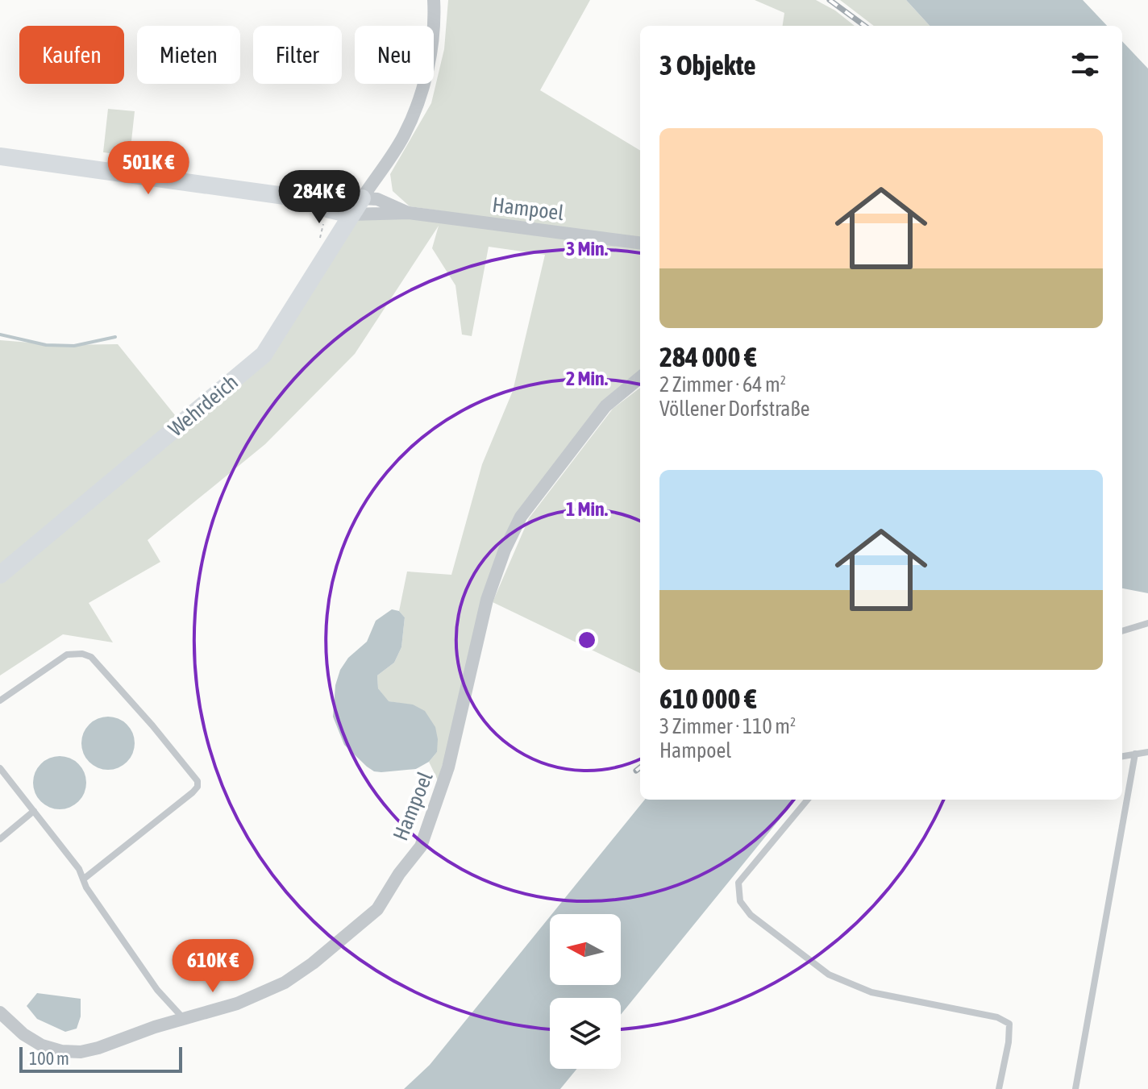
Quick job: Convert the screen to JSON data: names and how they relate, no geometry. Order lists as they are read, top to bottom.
{
  "streets": {
    "street": ["Hampoel", "Wehrdeich"]
  },
  "crossings": [
    ["Hampoel", "Wehrdeich"]
  ],
  "scale_bar": "100 m",
  "north": "left",
  "page": {
    "chip": [
      "Kaufen",
      "Mieten",
      "Filter",
      "Neu"
    ],
    "heading": "3 Objekte",
    "list": [
      {
        "name": "284 000 €",
        "note": "2 Zimmer · 64 m² · Völlener Dorfstraße"
      },
      {
        "name": "610 000 €",
        "note": "3 Zimmer · 110 m² · Hampoel"
      }
    ],
    "price": ["501K €", "284K €", "610K €"],
    "scale": "100 m"
  },
  "rings": ["3 Min.", "2 Min.", "1 Min."]
}
